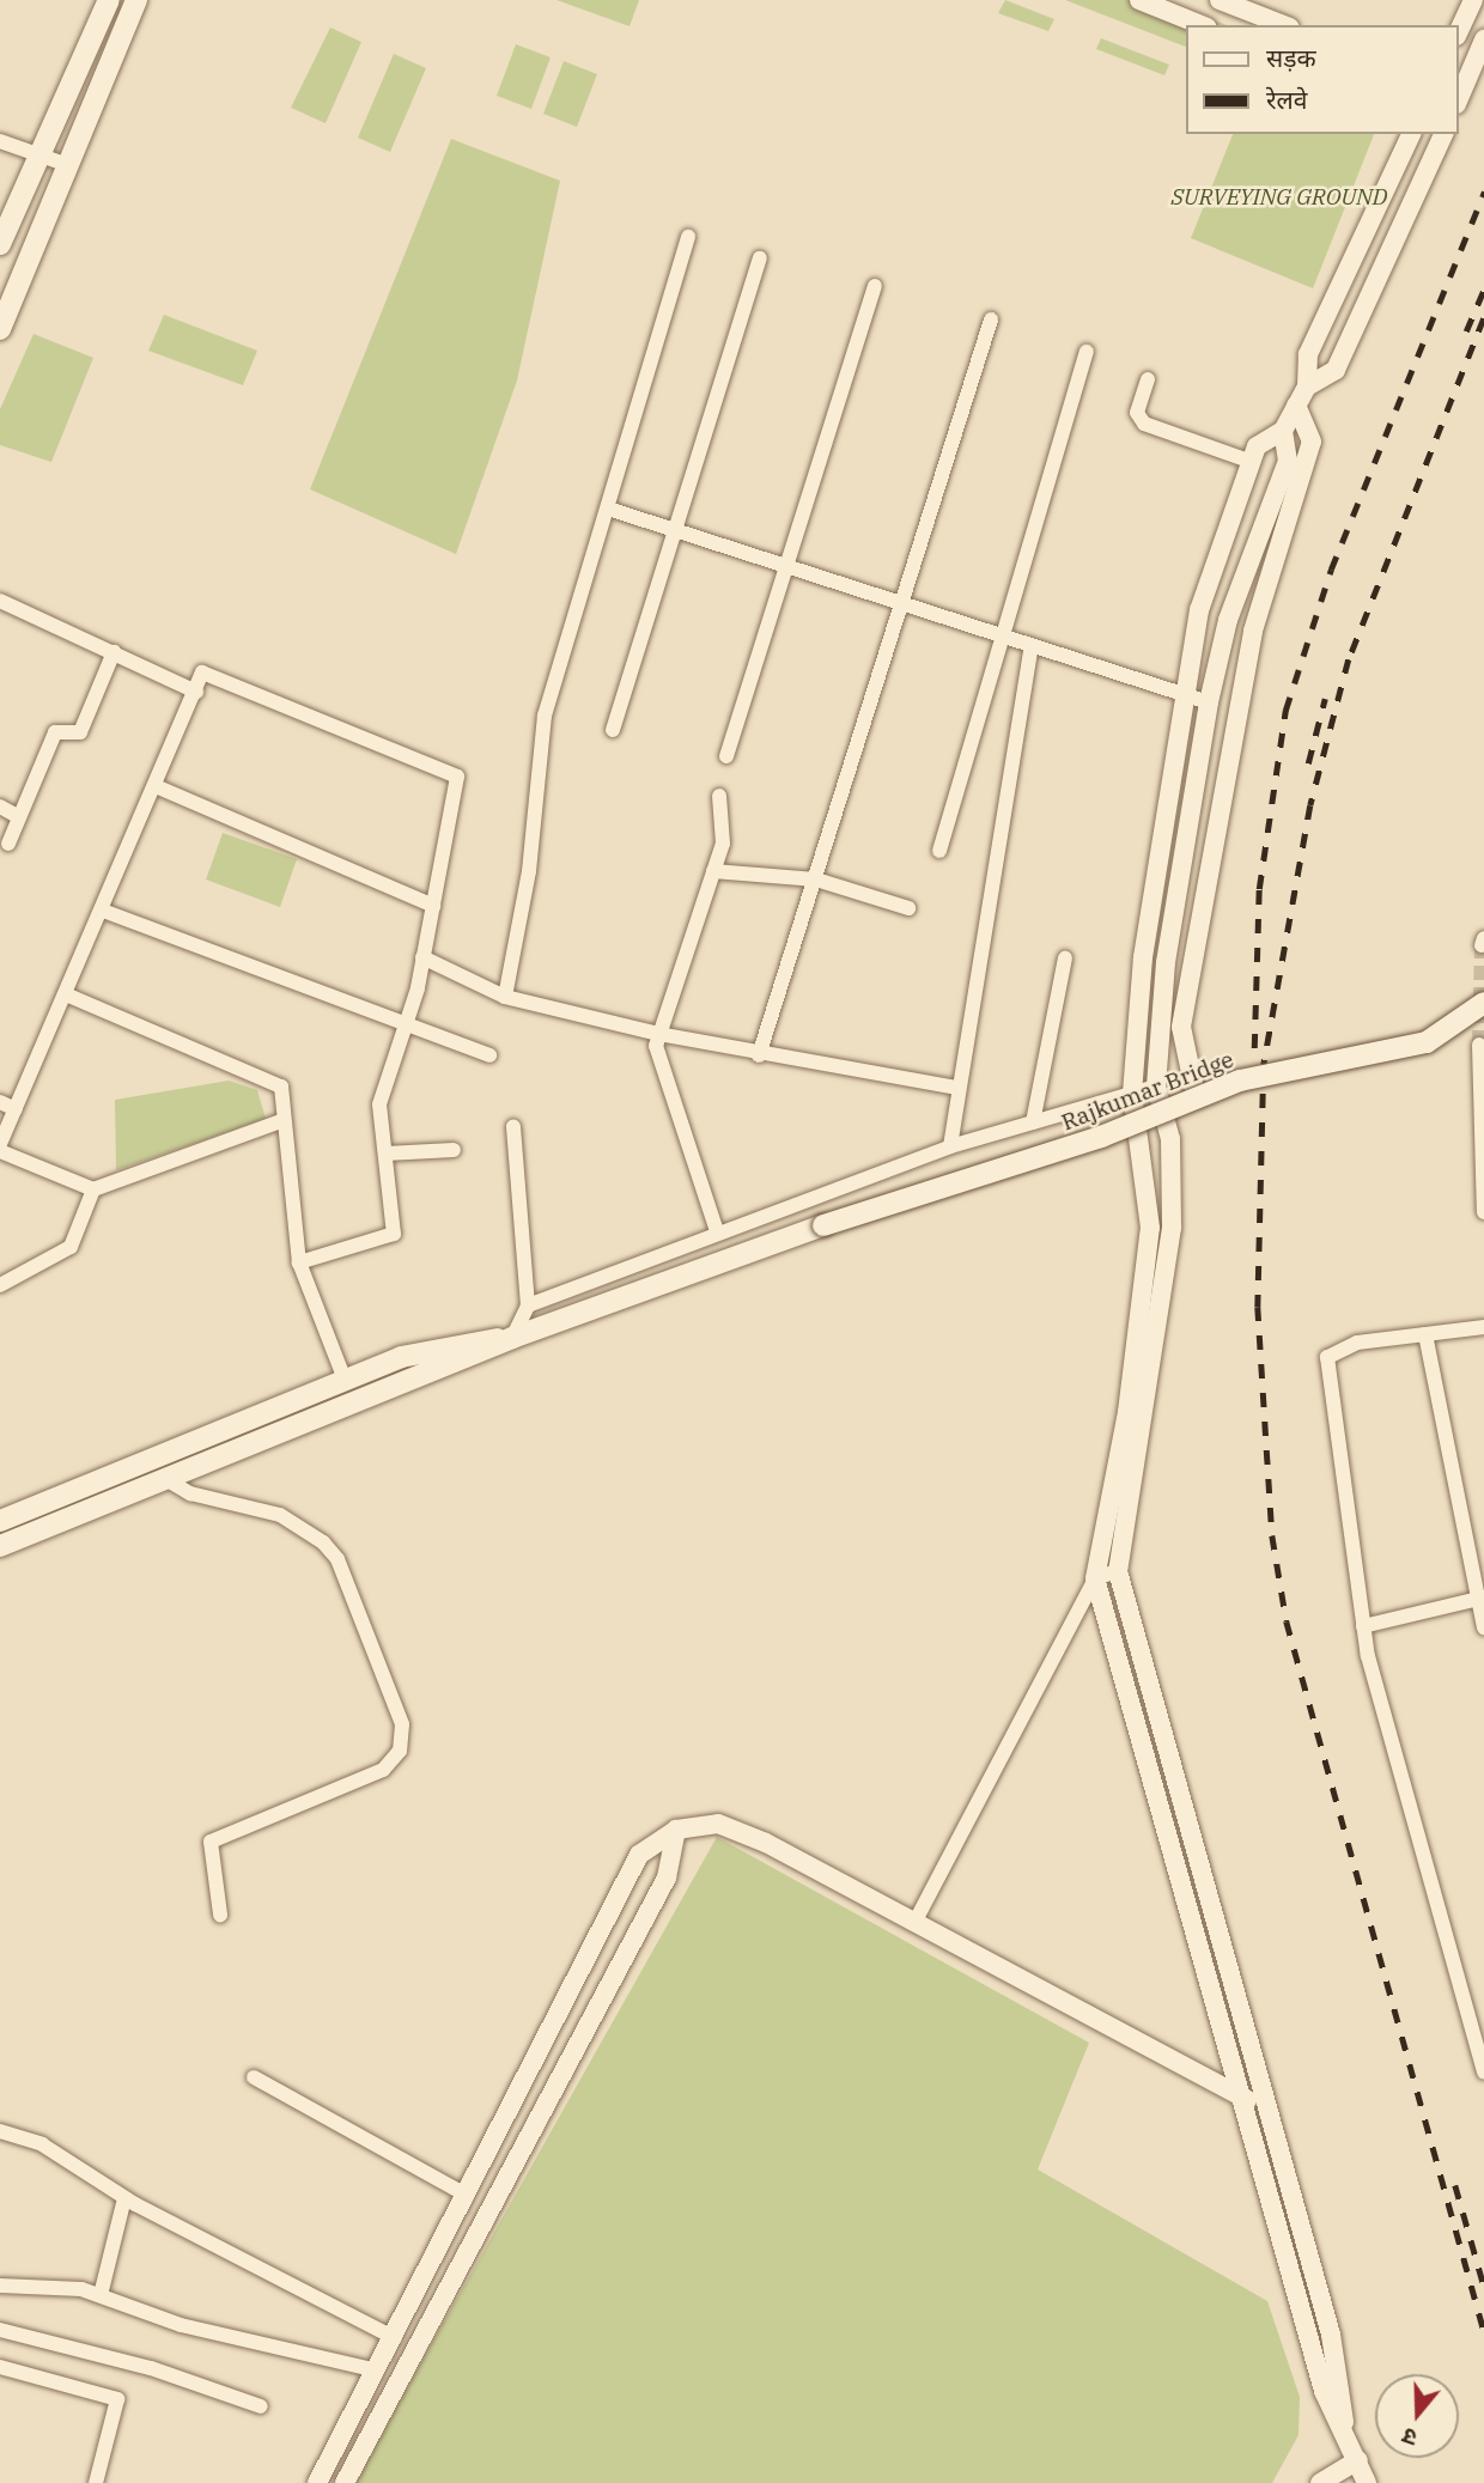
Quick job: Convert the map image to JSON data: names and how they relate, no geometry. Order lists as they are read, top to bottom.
{
  "streets": {
    "main road": ["Rajkumar Bridge"]
  },
  "parks": ["SURVEYING GROUND"],
  "legend": ["सड़क", "रेलवे"],
  "north": "bottom"
}
